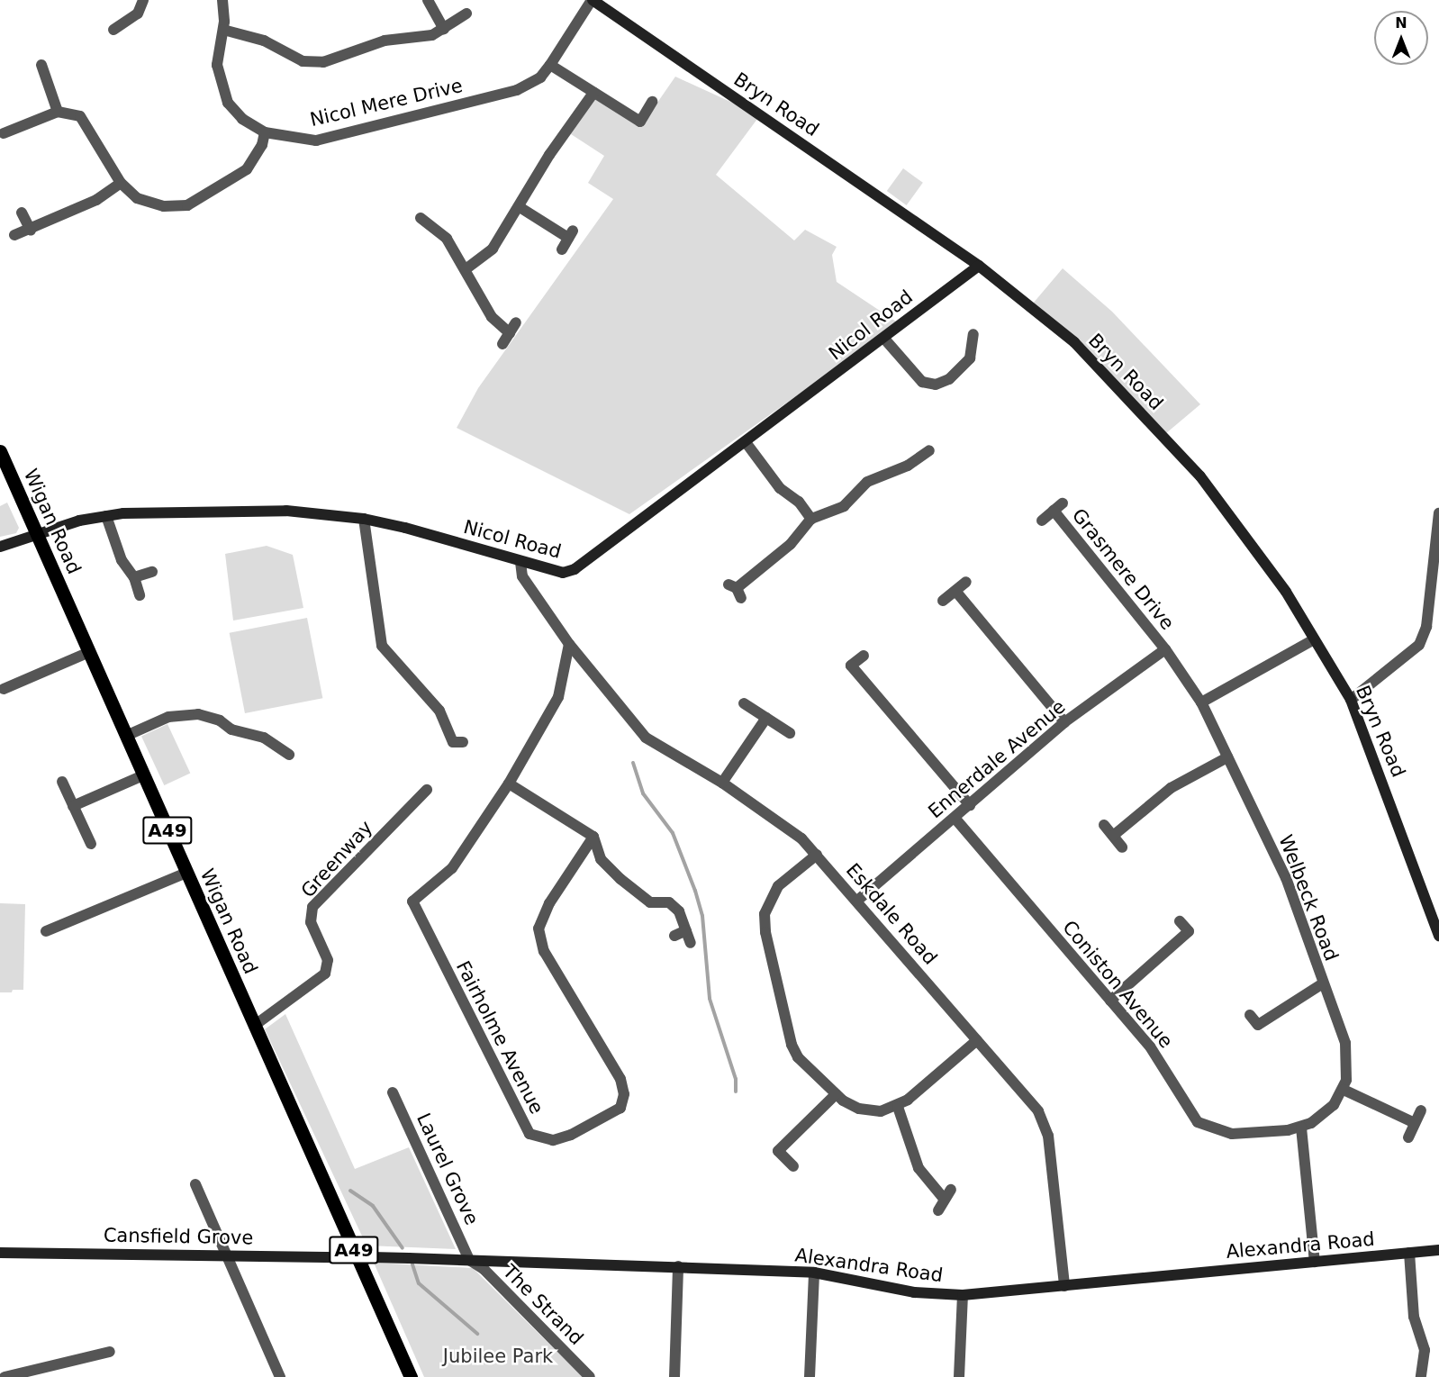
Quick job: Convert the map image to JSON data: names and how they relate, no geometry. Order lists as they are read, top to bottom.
{
  "streets": {
    "main road": ["Wigan Road", "A49"],
    "street": [
      "Nicol Mere Drive",
      "Bryn Road",
      "Nicol Road",
      "Grasmere Drive",
      "Ennerdale Avenue",
      "Greenway",
      "Welbeck Road",
      "Eskdale Road",
      "Coniston Avenue",
      "Fairholme Avenue",
      "Laurel Grove",
      "Cansfield Grove",
      "Alexandra Road",
      "The Strand"
    ]
  },
  "crossings": [
    ["Nicol Mere Drive", "Bryn Road"],
    ["Bryn Road", "Nicol Road"],
    ["Nicol Road", "Wigan Road"],
    ["Nicol Road", "Eskdale Road"],
    ["Wigan Road", "Greenway"],
    ["Wigan Road", "Cansfield Grove"],
    ["Wigan Road", "Alexandra Road"],
    ["Grasmere Drive", "Ennerdale Avenue"],
    ["Grasmere Drive", "Welbeck Road"],
    ["Ennerdale Avenue", "Welbeck Road"],
    ["Ennerdale Avenue", "Eskdale Road"],
    ["Ennerdale Avenue", "Coniston Avenue"],
    ["Welbeck Road", "Coniston Avenue"],
    ["Eskdale Road", "Fairholme Avenue"],
    ["Eskdale Road", "Alexandra Road"],
    ["Laurel Grove", "Alexandra Road"],
    ["Laurel Grove", "The Strand"],
    ["Cansfield Grove", "Alexandra Road"],
    ["Alexandra Road", "The Strand"]
  ],
  "parks": ["Jubilee Park"],
  "north": "top"
}
